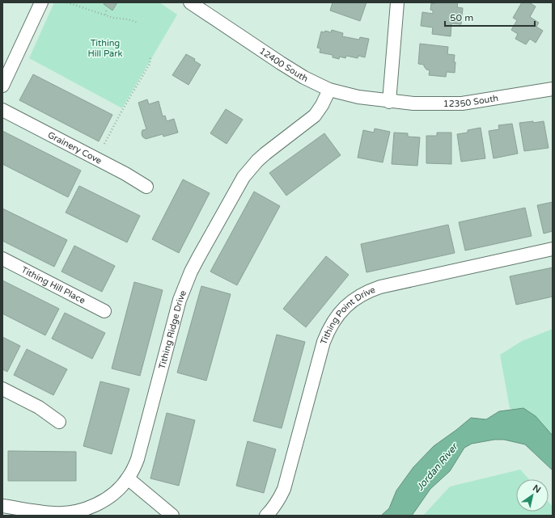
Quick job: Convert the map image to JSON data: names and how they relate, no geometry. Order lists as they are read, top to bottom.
{
  "streets": {
    "street": [
      "12400 South",
      "12350 South",
      "Grainery Cove",
      "Tithing Hill Place",
      "Tithing Point Drive",
      "Tithing Ridge Drive"
    ]
  },
  "crossings": [
    ["12400 South", "12350 South"],
    ["12400 South", "Tithing Ridge Drive"]
  ],
  "water": ["Jordan River"],
  "parks": ["Tithing Hill Park"],
  "scale_bar": "50 m",
  "north": "top right"
}
